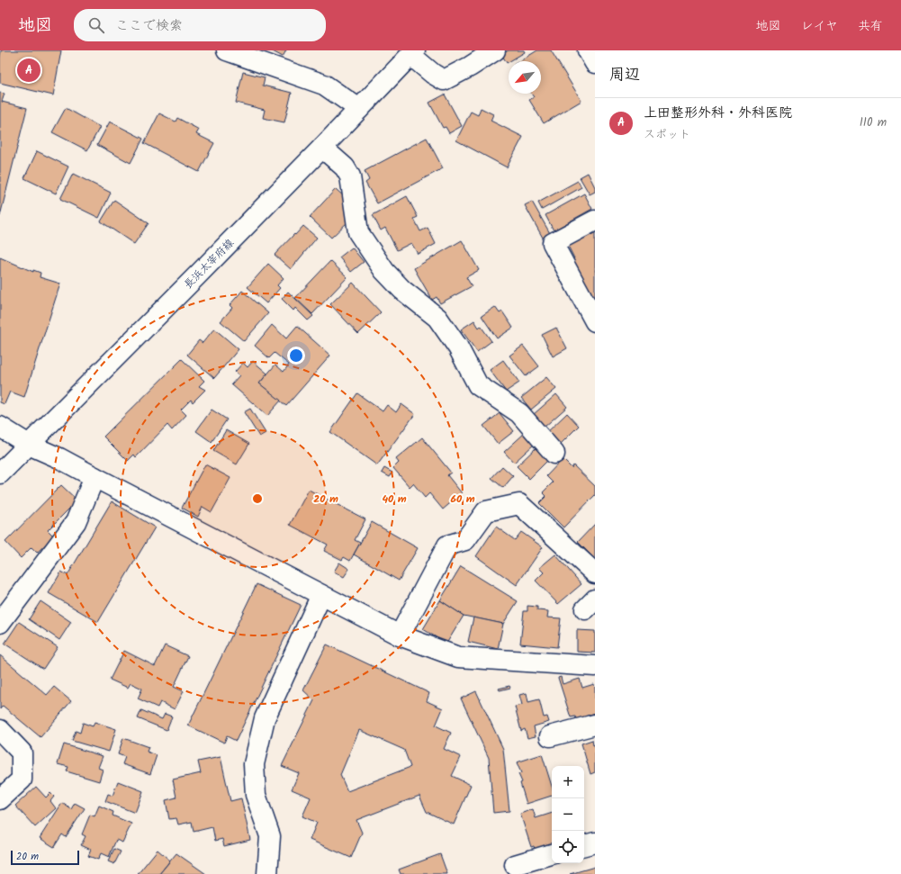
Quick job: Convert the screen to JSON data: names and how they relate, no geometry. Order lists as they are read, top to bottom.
{
  "streets": {
    "street": ["長浜太宰府線"]
  },
  "scale_bar": "20 m",
  "north": "bottom left",
  "page": {
    "header": "地図",
    "search": "ここで検索",
    "nav": ["地図", "レイヤ", "共有"],
    "heading": "周辺",
    "pins": "A",
    "list": [
      {
        "mark": "A",
        "name": "上田整形外科・外科医院",
        "note": "スポット",
        "value": "110 m"
      }
    ],
    "map_buttons": ["+", "−"],
    "scale": "20 m"
  },
  "rings": ["20 m", "40 m", "60 m"]
}
